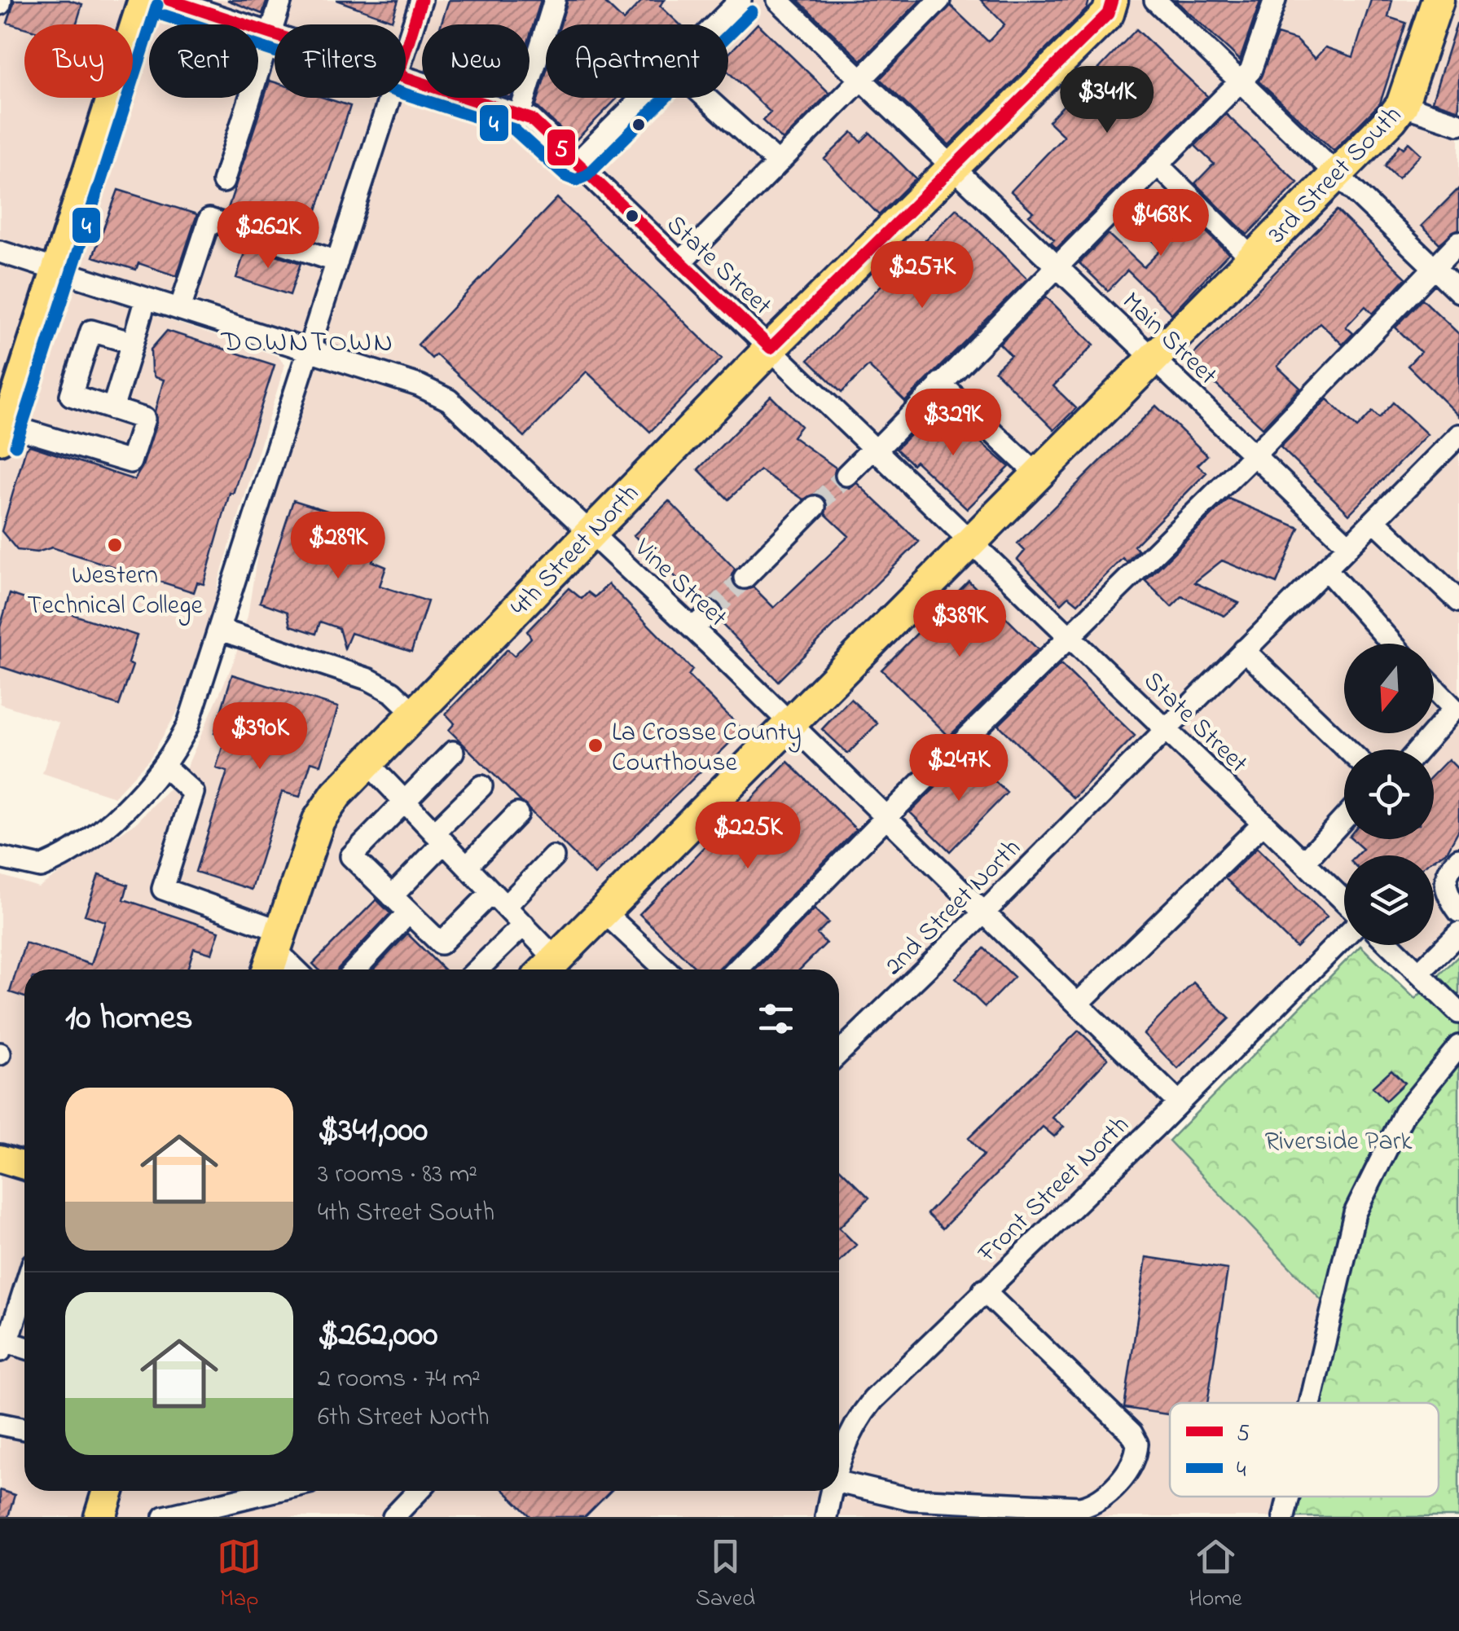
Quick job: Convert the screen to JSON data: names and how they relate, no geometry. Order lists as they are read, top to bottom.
{
  "streets": {
    "highway": ["3rd Street South", "4th Street North"],
    "street": [
      "State Street",
      "Main Street",
      "Vine Street",
      "2nd Street North",
      "Front Street North"
    ]
  },
  "crossings": [
    ["3rd Street South", "State Street"],
    ["3rd Street South", "Main Street"],
    ["3rd Street South", "Vine Street"],
    ["State Street", "4th Street North"],
    ["State Street", "2nd Street North"],
    ["Main Street", "4th Street North"],
    ["Main Street", "2nd Street North"],
    ["4th Street North", "Vine Street"],
    ["Vine Street", "2nd Street North"],
    ["Vine Street", "Front Street North"]
  ],
  "districts": ["DOWNTOWN"],
  "parks": ["Riverside Park"],
  "places": ["Western Technical College", "La Crosse County Courthouse"],
  "lines": ["transit line 5", "transit line 4"],
  "legend": ["5", "4"],
  "north": "bottom",
  "page": {
    "chip": [
      "Buy",
      "Rent",
      "Filters",
      "New",
      "Apartment"
    ],
    "price": [
      "$341K",
      "$468K",
      "$262K",
      "$257K",
      "$329K",
      "$289K",
      "$389K",
      "$390K",
      "$247K",
      "$225K"
    ],
    "heading": "10 homes",
    "list": [
      {
        "name": "$341,000",
        "note": "3 rooms · 83 m² · 4th Street South"
      },
      {
        "name": "$262,000",
        "note": "2 rooms · 74 m² · 6th Street North"
      }
    ],
    "tabs": ["Map", "Saved", "Home"]
  }
}
